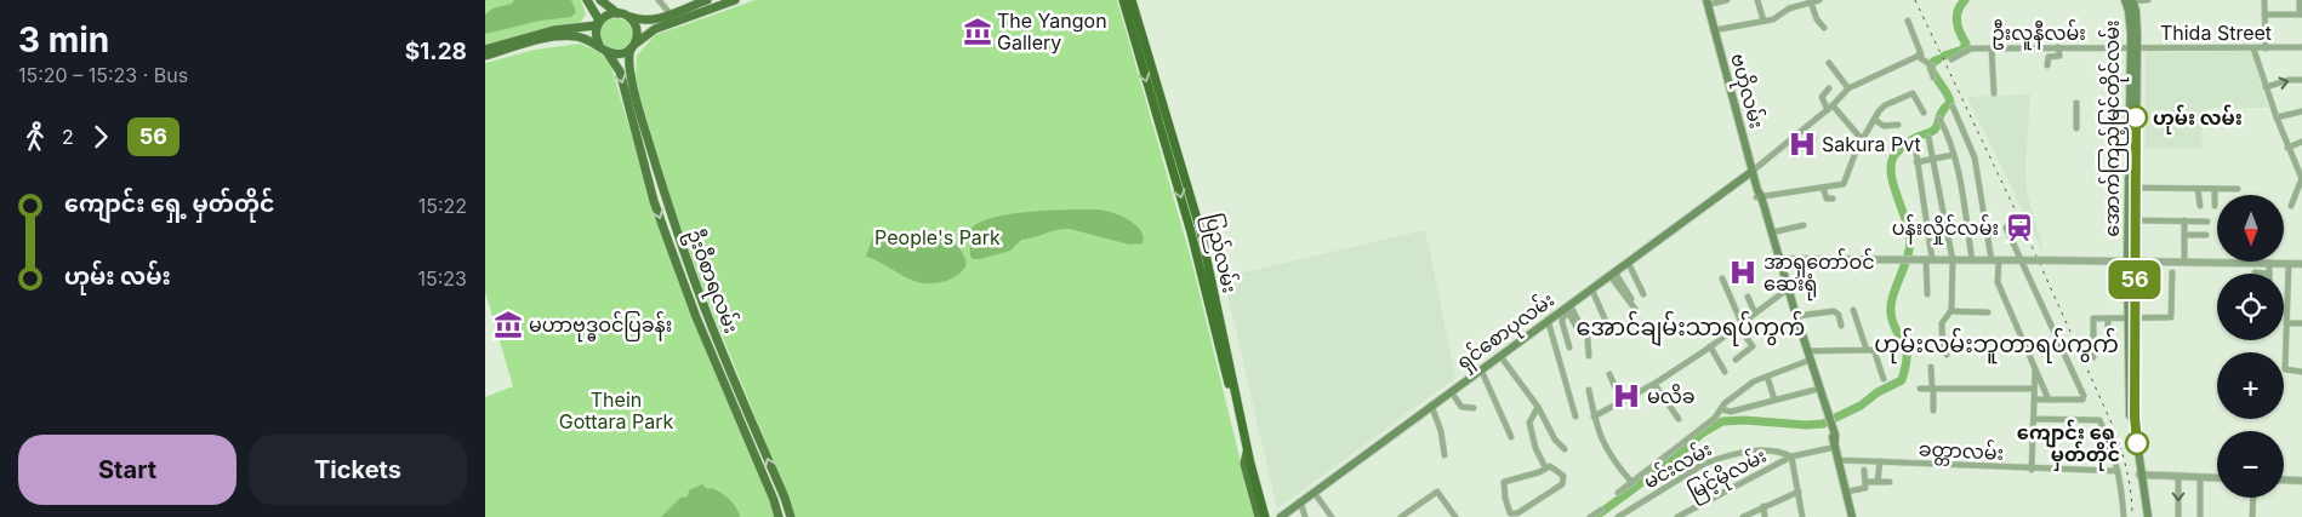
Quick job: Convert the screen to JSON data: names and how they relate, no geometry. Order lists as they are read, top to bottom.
{
  "streets": {
    "highway": ["ပြည်လမ်း"],
    "main road": [
      "ဗဟိုလမ်း",
      "အောက်ကြည့်မြင်တိုင်လမ်း",
      "ဦးဝီစာရလမ်း",
      "ရှင်စောပုလမ်း"
    ],
    "street": [
      "ဦးလူနီလမ်း",
      "Thida Street",
      "ခတ္တာလမ်း",
      "မင်းလမ်း",
      "မြင့်မိုလမ်း"
    ]
  },
  "crossings": [
    ["ဦးလူနီလမ်း", "Thida Street"],
    ["ဦးလူနီလမ်း", "အောက်ကြည့်မြင်တိုင်လမ်း"],
    ["Thida Street", "အောက်ကြည့်မြင်တိုင်လမ်း"],
    ["ဗဟိုလမ်း", "ရှင်စောပုလမ်း"],
    ["ဗဟိုလမ်း", "ခတ္တာလမ်း"],
    ["ဗဟိုလမ်း", "မြင့်မိုလမ်း"],
    ["မင်းလမ်း", "မြင့်မိုလမ်း"]
  ],
  "districts": ["အောင်ချမ်းသာရပ်ကွက်", "ဟုမ်းလမ်းဘူတာရပ်ကွက်"],
  "parks": ["People's Park", "Thein Gottara Park"],
  "places": {
    "museum": ["The Yangon Gallery", "မဟာဗုဒ္ဓဝင်ပြခန်း"],
    "other": ["ဟုမ်း လမ်း", "ကျောင်း ရှေ့ မှတ်တိုင်"],
    "hospital": ["Sakura Pvt", "အာရှတော်ဝင် ဆေးရုံ", "မလိခ"],
    "station": ["ပန်းလှိုင်လမ်း"]
  },
  "lines": ["bus line 56"],
  "north": "bottom",
  "page": {
    "heading": ["3 min", "15:20 – 15:23 · Bus", "$1.28"],
    "on_map": "56",
    "legs": ["2", "56"],
    "list": [
      {
        "name": "ကျောင်း ရှေ့ မှတ်တိုင်",
        "value": "15:22"
      },
      {
        "name": "ဟုမ်း လမ်း",
        "value": "15:23"
      }
    ],
    "map_buttons": ["+", "−"],
    "buttons": ["Start", "Tickets"]
  }
}
